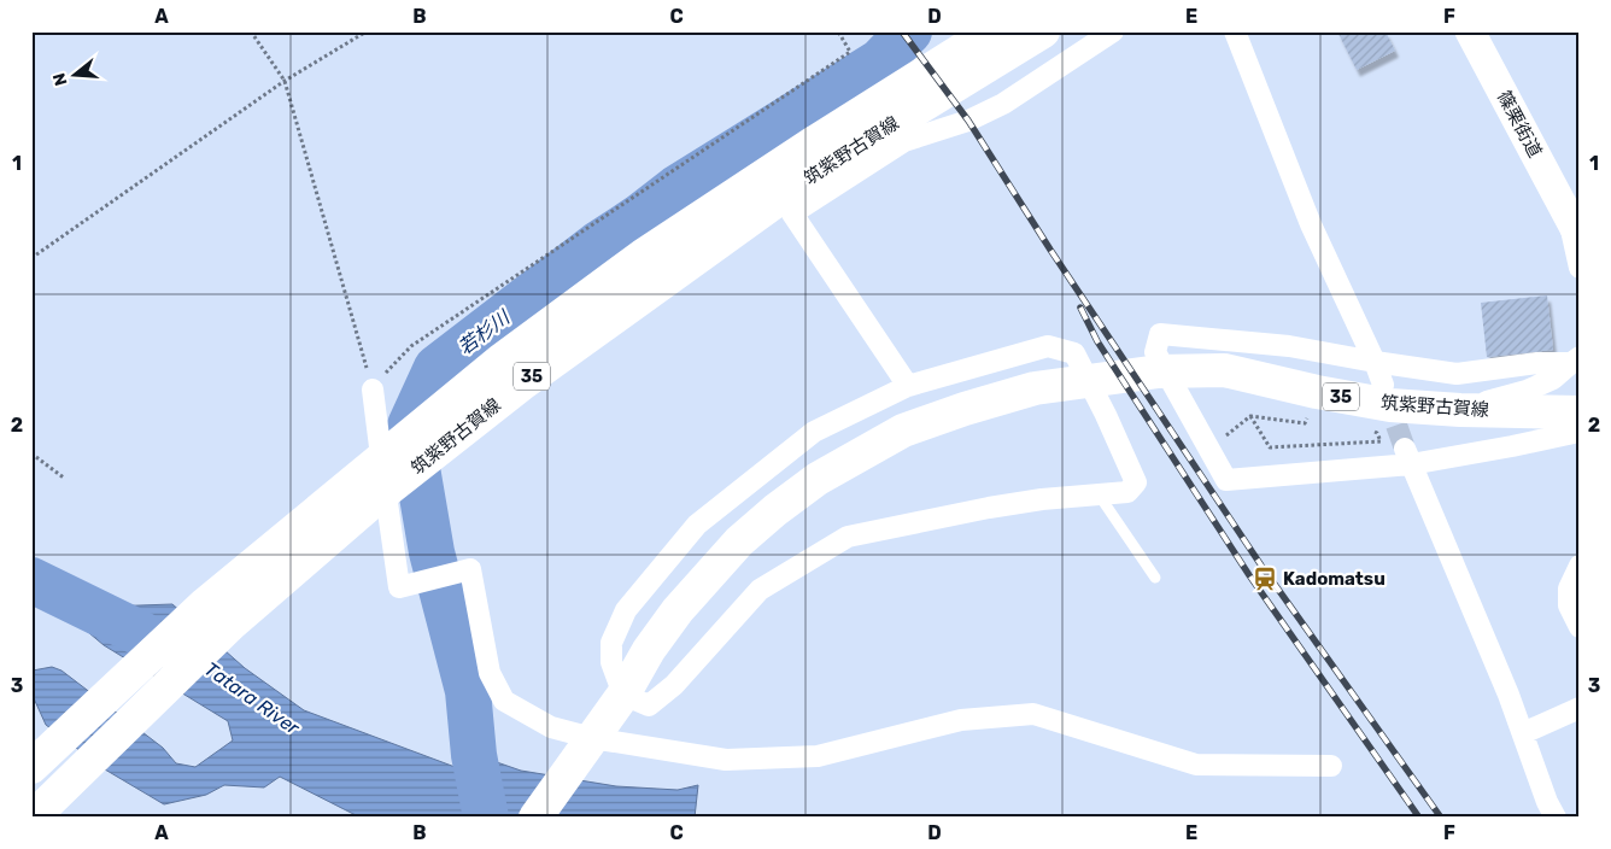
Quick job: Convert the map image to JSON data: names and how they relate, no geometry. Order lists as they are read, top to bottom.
{
  "streets": {
    "main road": ["篠栗街道", "筑紫野古賀線", "35"]
  },
  "water": ["若杉川", "Tatara River"],
  "places": {
    "station": ["Kadomatsu"]
  },
  "north": "left",
  "grid": {
    "columns": [
      "A",
      "B",
      "C",
      "D",
      "E",
      "F"
    ],
    "rows": ["1", "2", "3"]
  }
}
